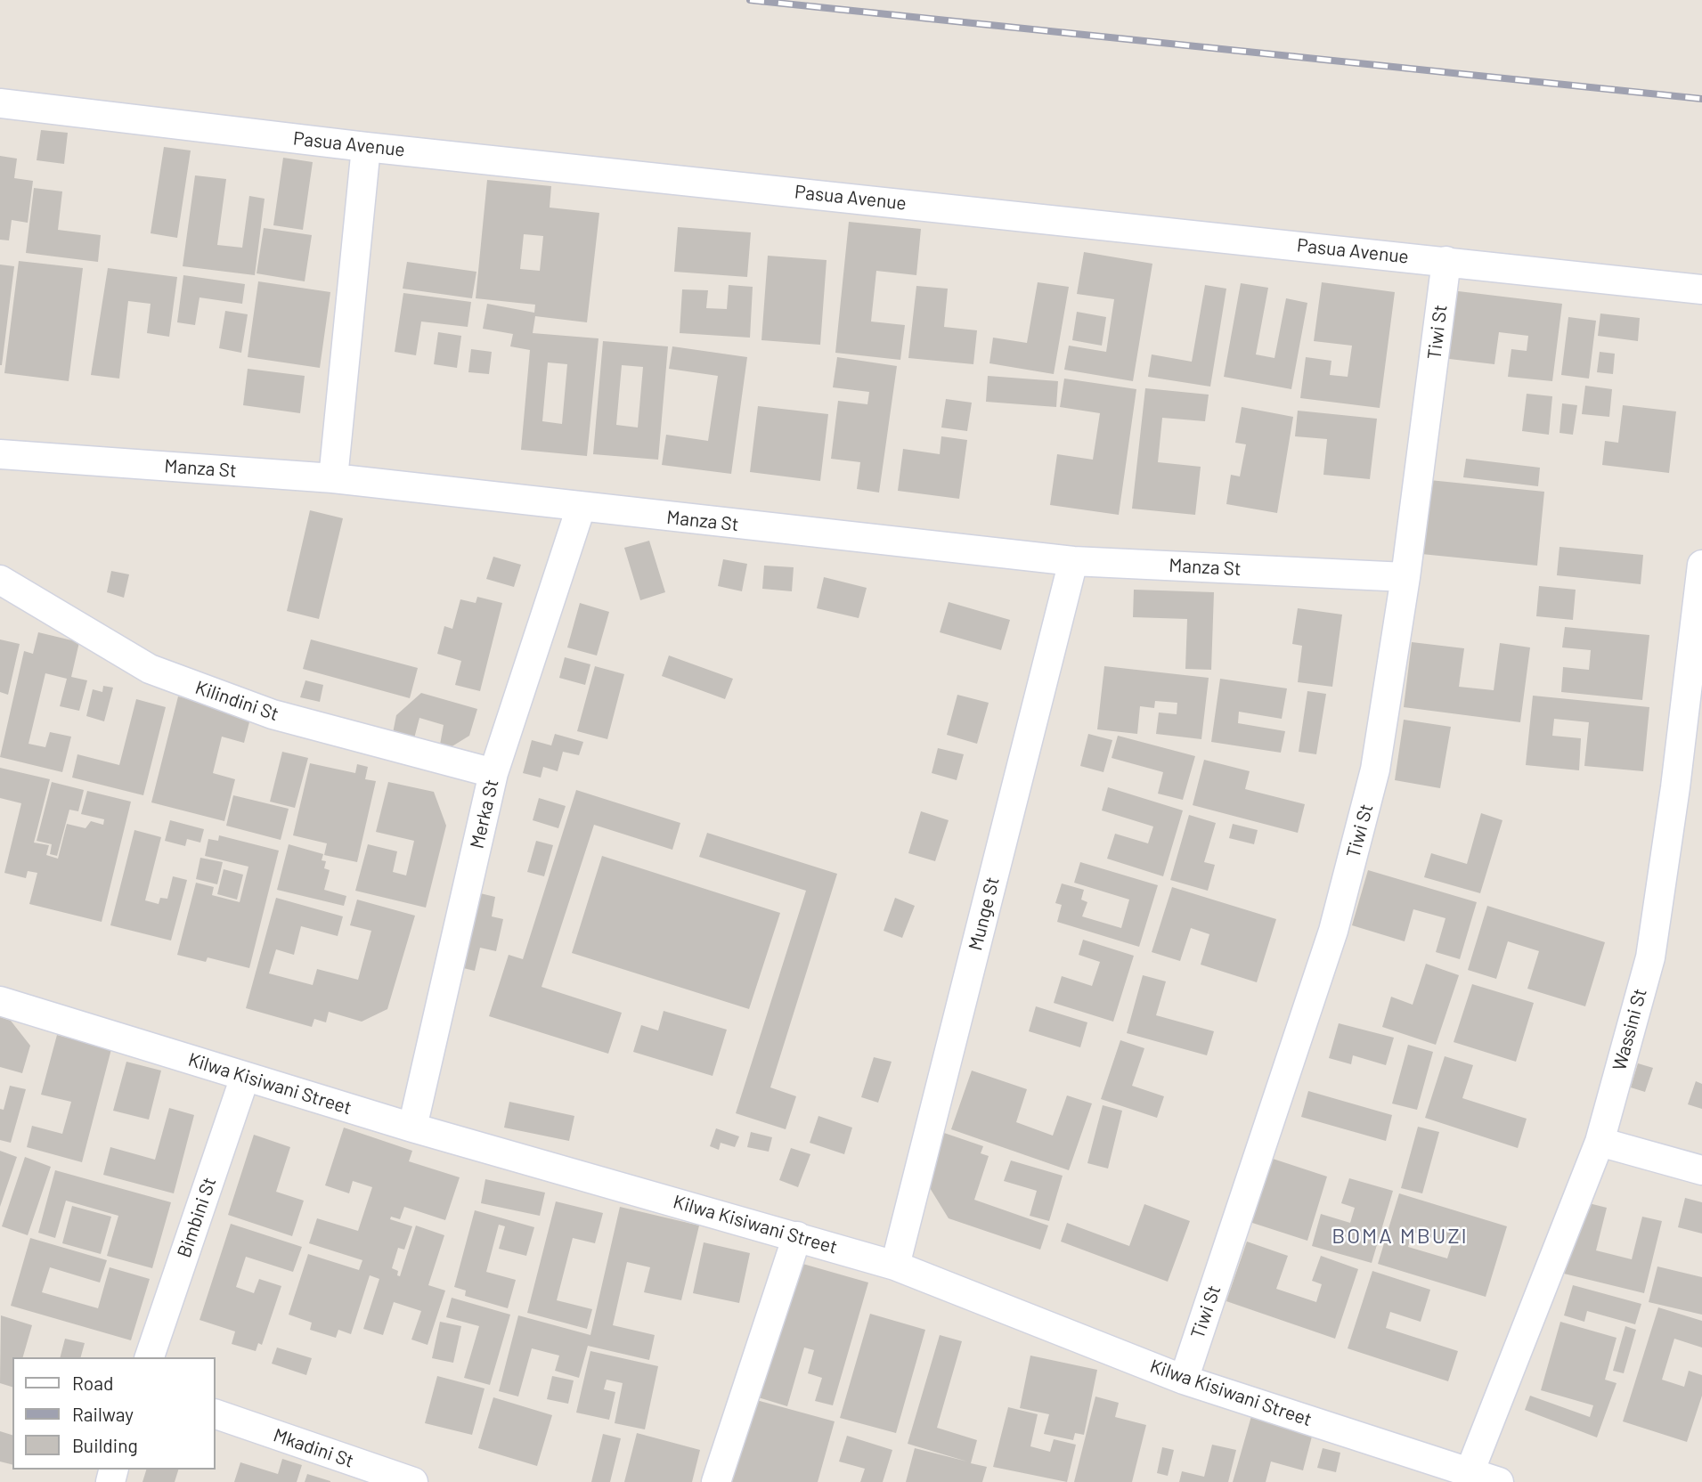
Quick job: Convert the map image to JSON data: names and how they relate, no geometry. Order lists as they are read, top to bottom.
{
  "streets": {
    "street": [
      "Pasua Avenue",
      "Tiwi St",
      "Manza St",
      "Kilindini St",
      "Merka St",
      "Munge St",
      "Wassini St",
      "Kilwa Kisiwani Street",
      "Bimbini St",
      "Mkadini St"
    ]
  },
  "crossings": [
    ["Pasua Avenue", "Tiwi St"],
    ["Tiwi St", "Manza St"],
    ["Tiwi St", "Kilwa Kisiwani Street"],
    ["Manza St", "Merka St"],
    ["Manza St", "Munge St"],
    ["Kilindini St", "Merka St"],
    ["Merka St", "Kilwa Kisiwani Street"],
    ["Munge St", "Kilwa Kisiwani Street"],
    ["Wassini St", "Kilwa Kisiwani Street"],
    ["Kilwa Kisiwani Street", "Bimbini St"]
  ],
  "districts": ["BOMA MBUZI"],
  "legend": ["Road", "Railway", "Building"]
}
